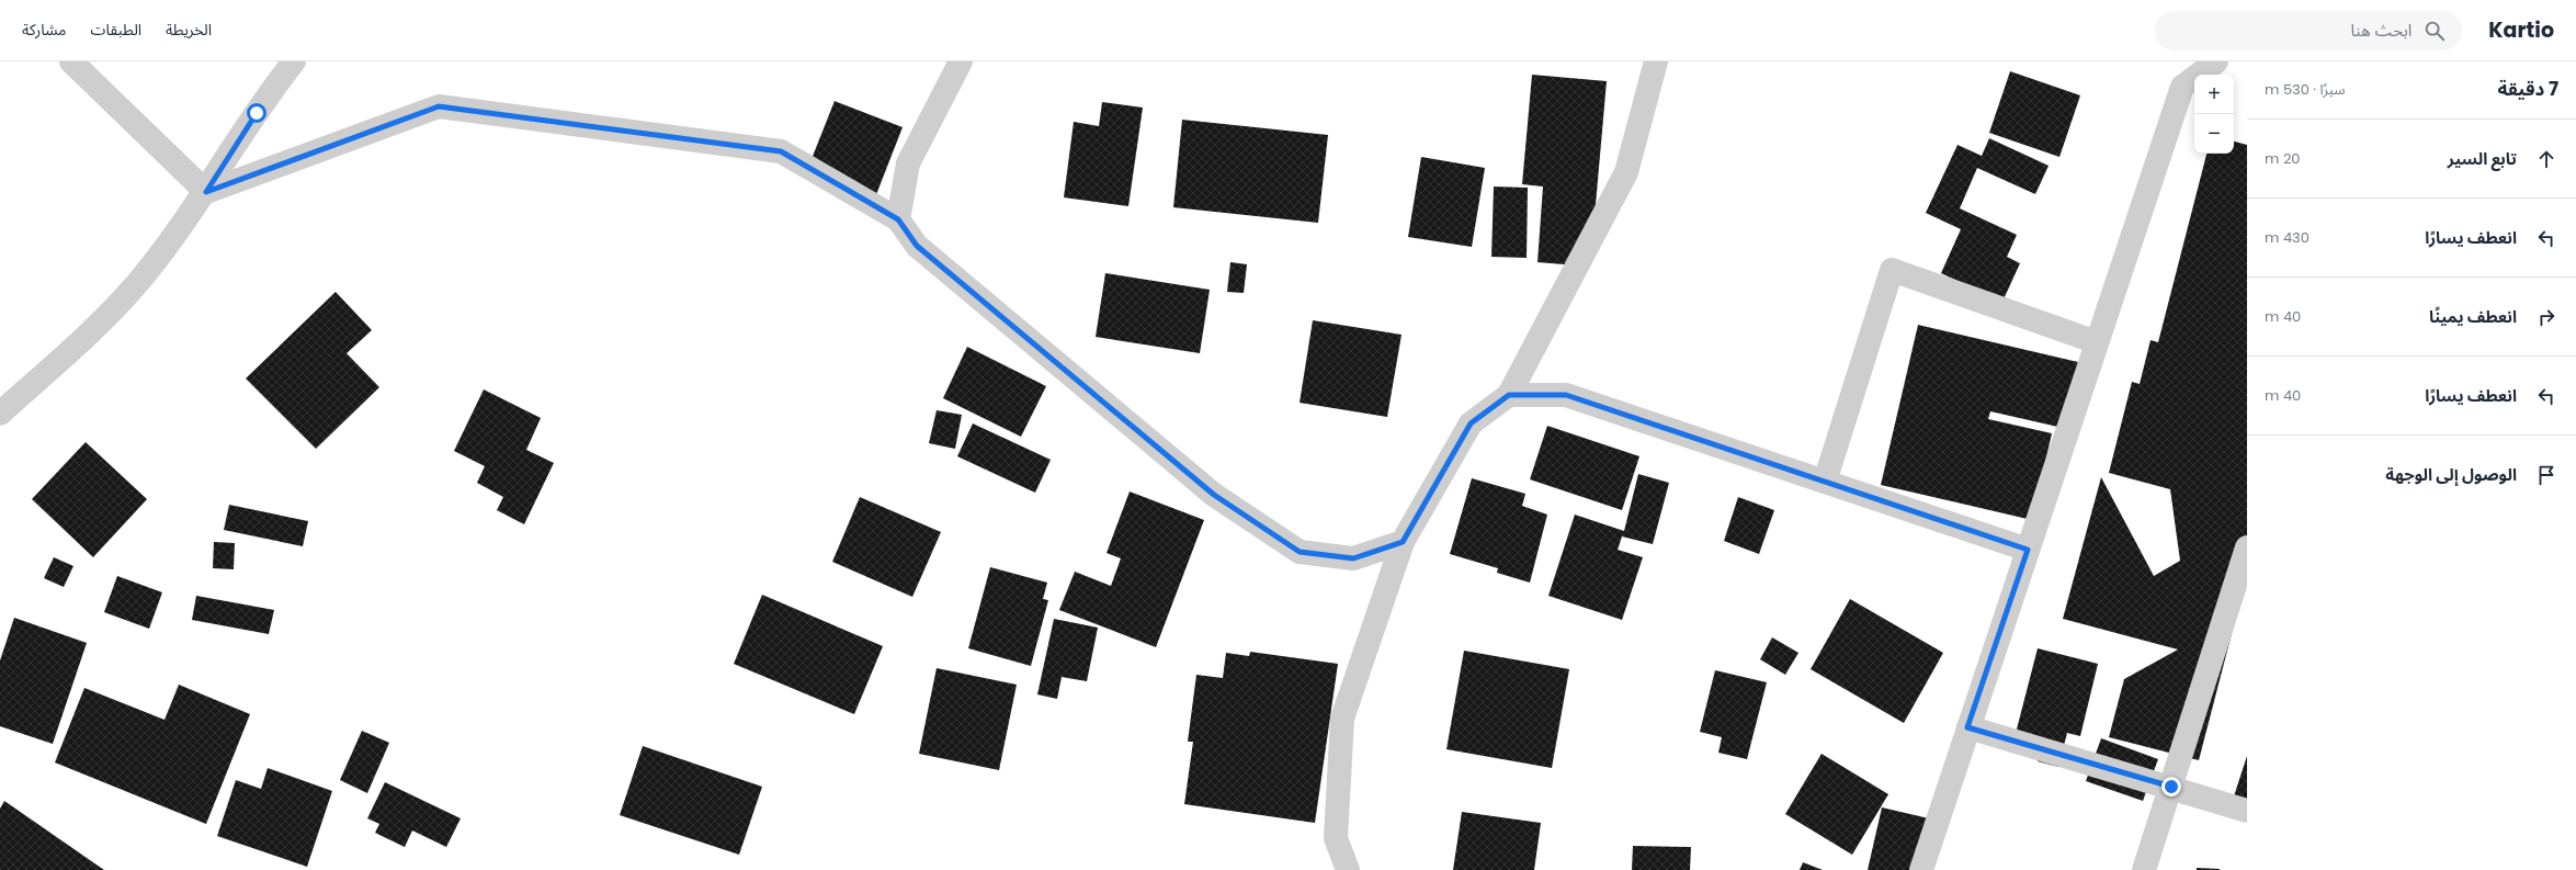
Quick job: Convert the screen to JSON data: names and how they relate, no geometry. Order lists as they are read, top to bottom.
{
  "page": {
    "header": "Kartio",
    "search": "ابحث هنا",
    "nav": ["الخريطة", "الطبقات", "مشاركة"],
    "heading": ["7 دقيقة", "سيرًا · 530 m"],
    "map_buttons": ["+", "−"],
    "list": [
      ["تابع السير", "20 m"],
      ["انعطف يسارًا", "430 m"],
      ["انعطف يمينًا", "40 m"],
      ["انعطف يسارًا", "40 m"],
      "الوصول إلى الوجهة"
    ]
  }
}
